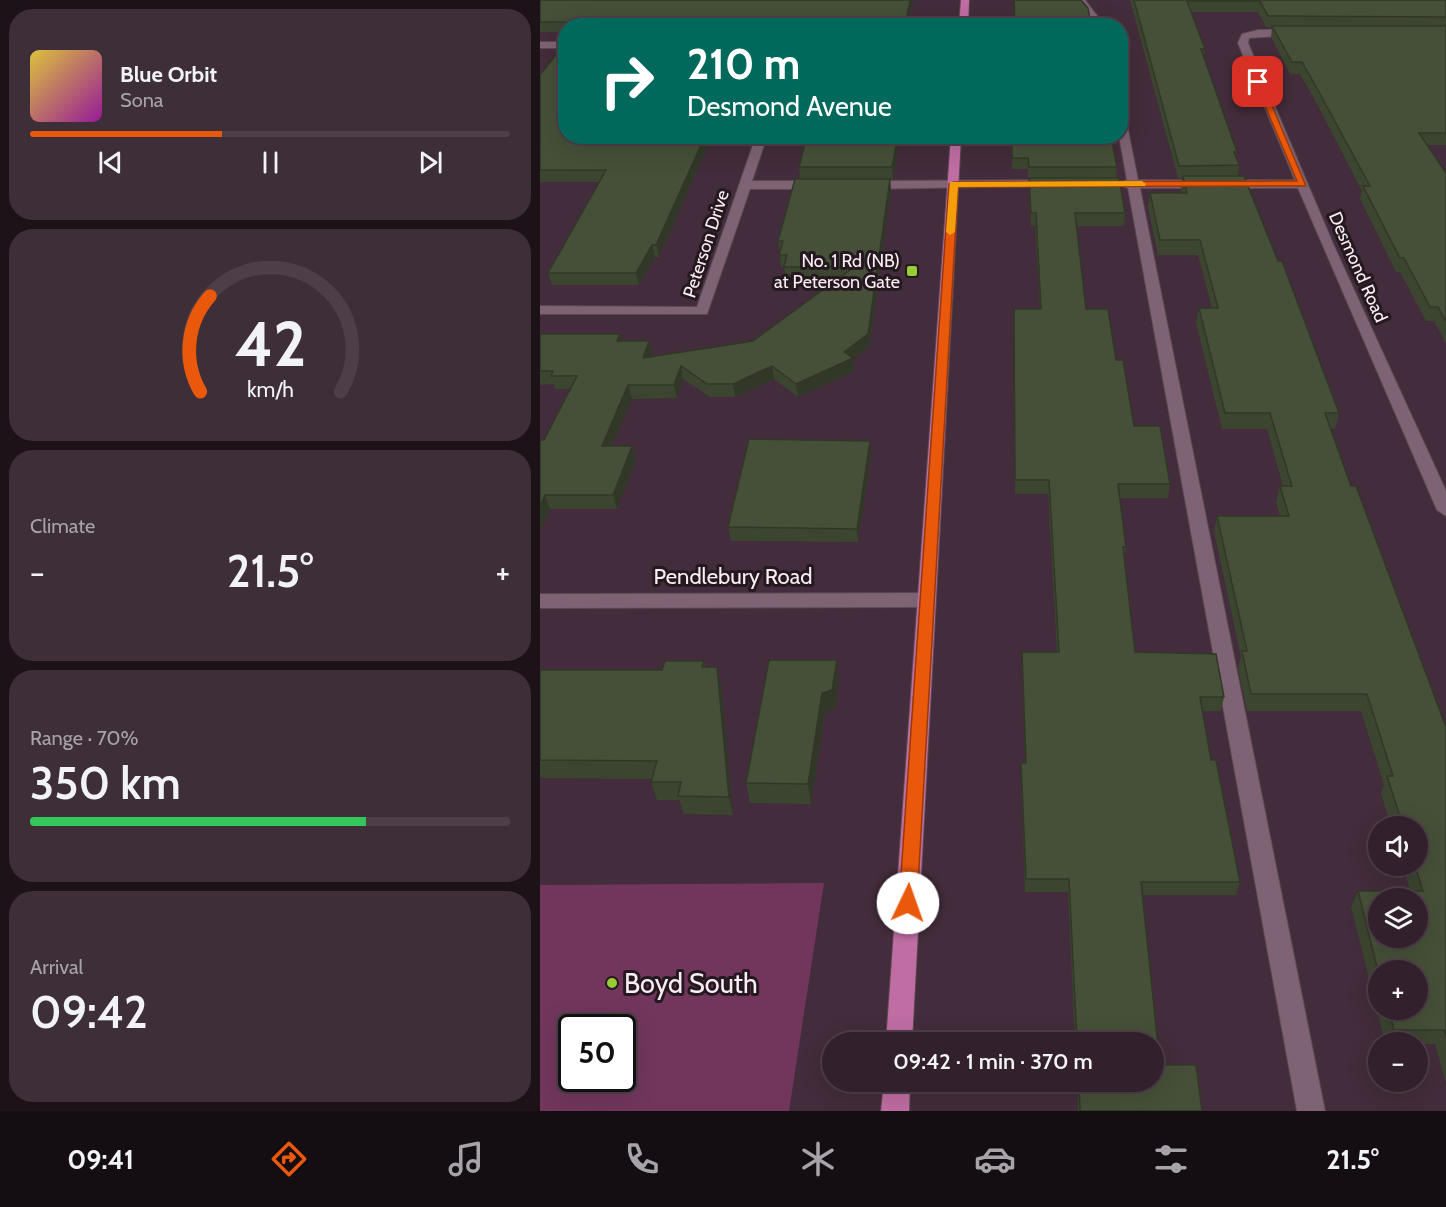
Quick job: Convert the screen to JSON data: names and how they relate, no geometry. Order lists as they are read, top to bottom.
{
  "streets": {
    "street": ["Peterson Drive", "Desmond Road", "Pendlebury Road"]
  },
  "places": {
    "transit": ["No. 1 Rd (NB) at Peterson Gate"],
    "other": ["Boyd South"]
  },
  "page": {
    "turn": ["210 m", "Desmond Avenue"],
    "song": ["Blue Orbit", "Sona"],
    "tile": [
      "Climate",
      ["Range · 70%", "350 km"],
      ["Arrival", "09:42"]
    ],
    "heat": ["−", "21.5°", "+"],
    "map_buttons": ["+", "−"],
    "limit": "50",
    "trip": "09:42 · 1 min · 370 m",
    "tabs": ["09:41", "21.5°"],
    "gauge": ["42", "km/h"]
  }
}
